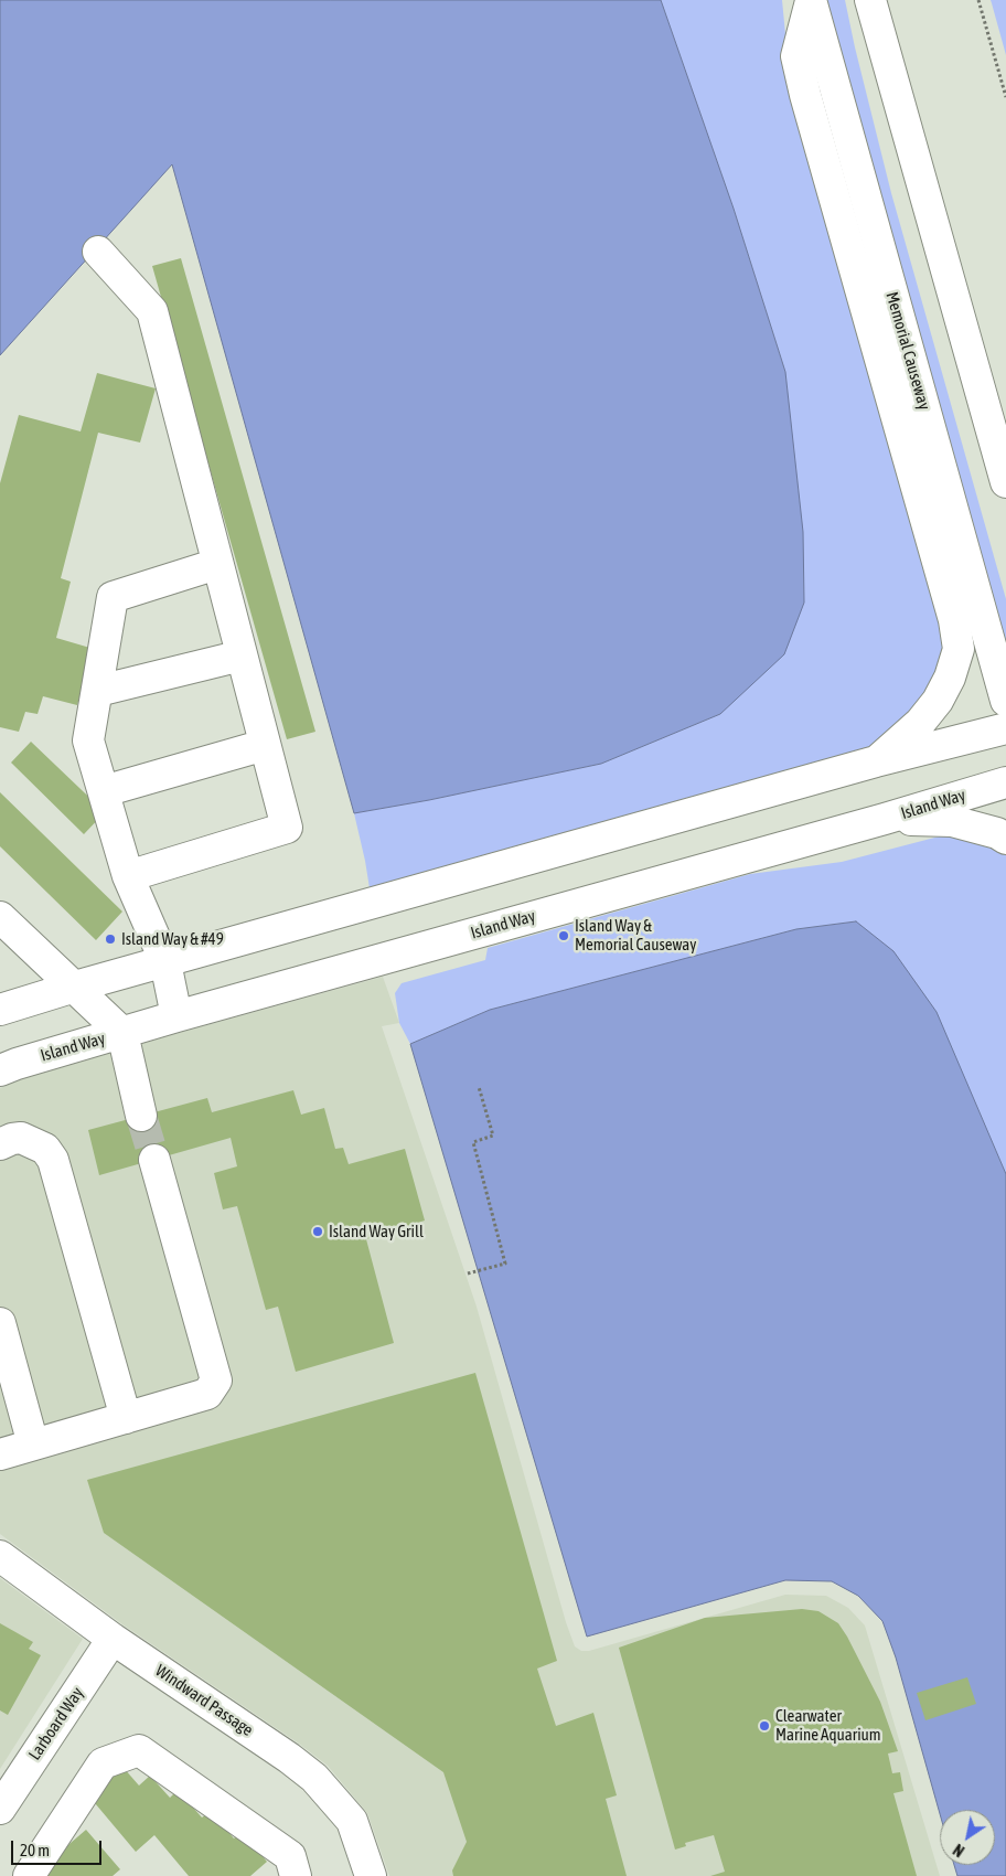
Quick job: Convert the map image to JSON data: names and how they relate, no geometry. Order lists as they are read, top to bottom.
{
  "streets": {
    "street": [
      "Memorial Causeway",
      "Island Way",
      "Windward Passage",
      "Larboard Way"
    ]
  },
  "crossings": [
    ["Windward Passage", "Larboard Way"]
  ],
  "places": [
    "Island Way & Memorial Causeway",
    "Island Way & #49",
    "Island Way Grill",
    "Clearwater Marine Aquarium"
  ],
  "scale_bar": "20 m",
  "north": "bottom left"
}
